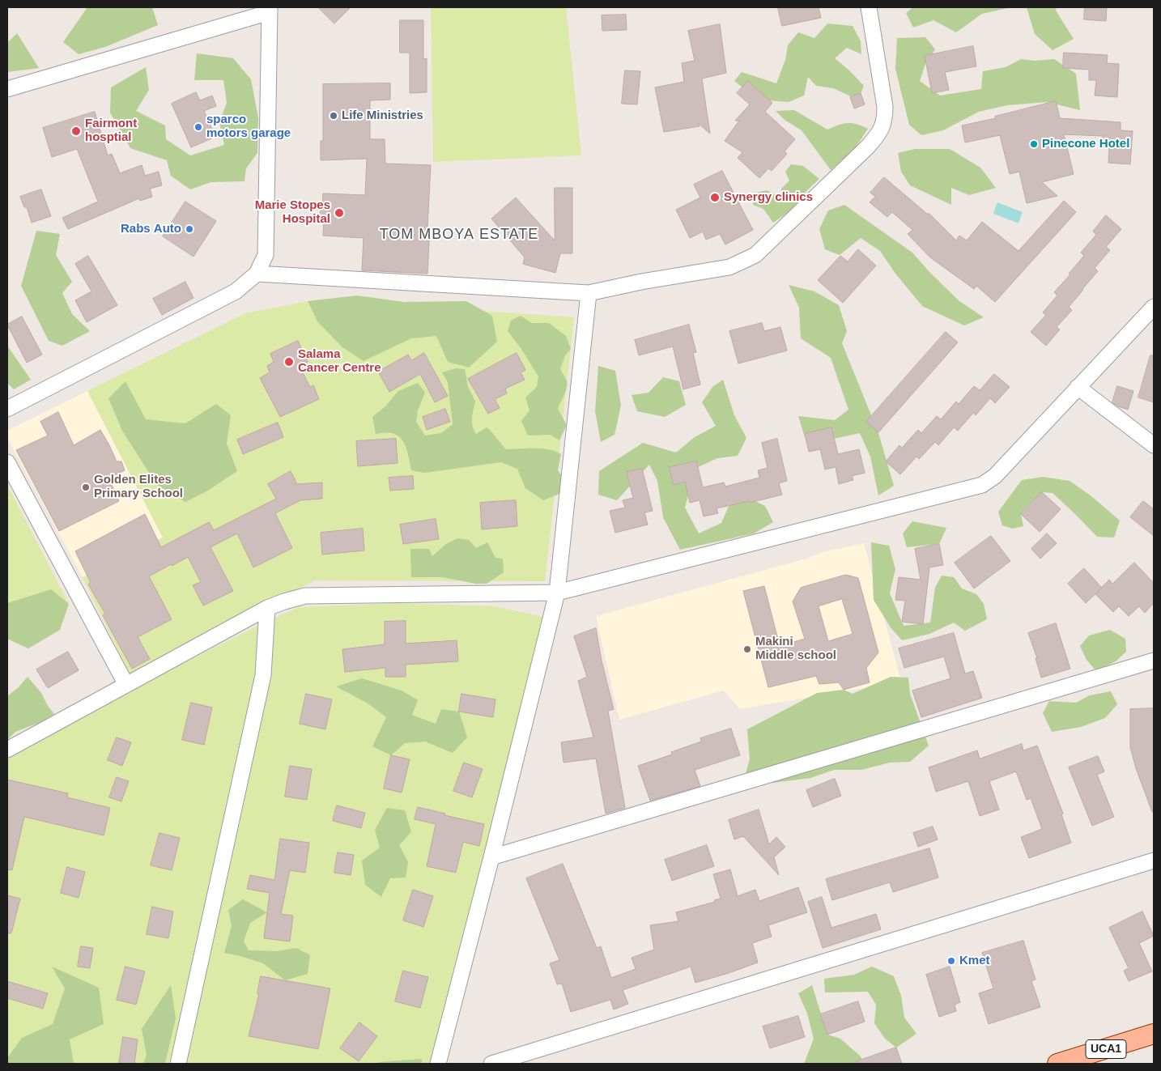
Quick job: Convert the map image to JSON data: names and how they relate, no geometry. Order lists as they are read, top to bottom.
{
  "streets": {
    "main road": ["UCA1"]
  },
  "districts": ["TOM MBOYA ESTATE"],
  "places": [
    "Life Ministries",
    "sparco motors garage",
    "Fairmont hosptial",
    "Pinecone Hotel",
    "Synergy clinics",
    "Marie Stopes Hospital",
    "Rabs Auto",
    "Salama Cancer Centre",
    "Golden Elites Primary School",
    "Makini Middle school",
    "Kmet"
  ]
}
